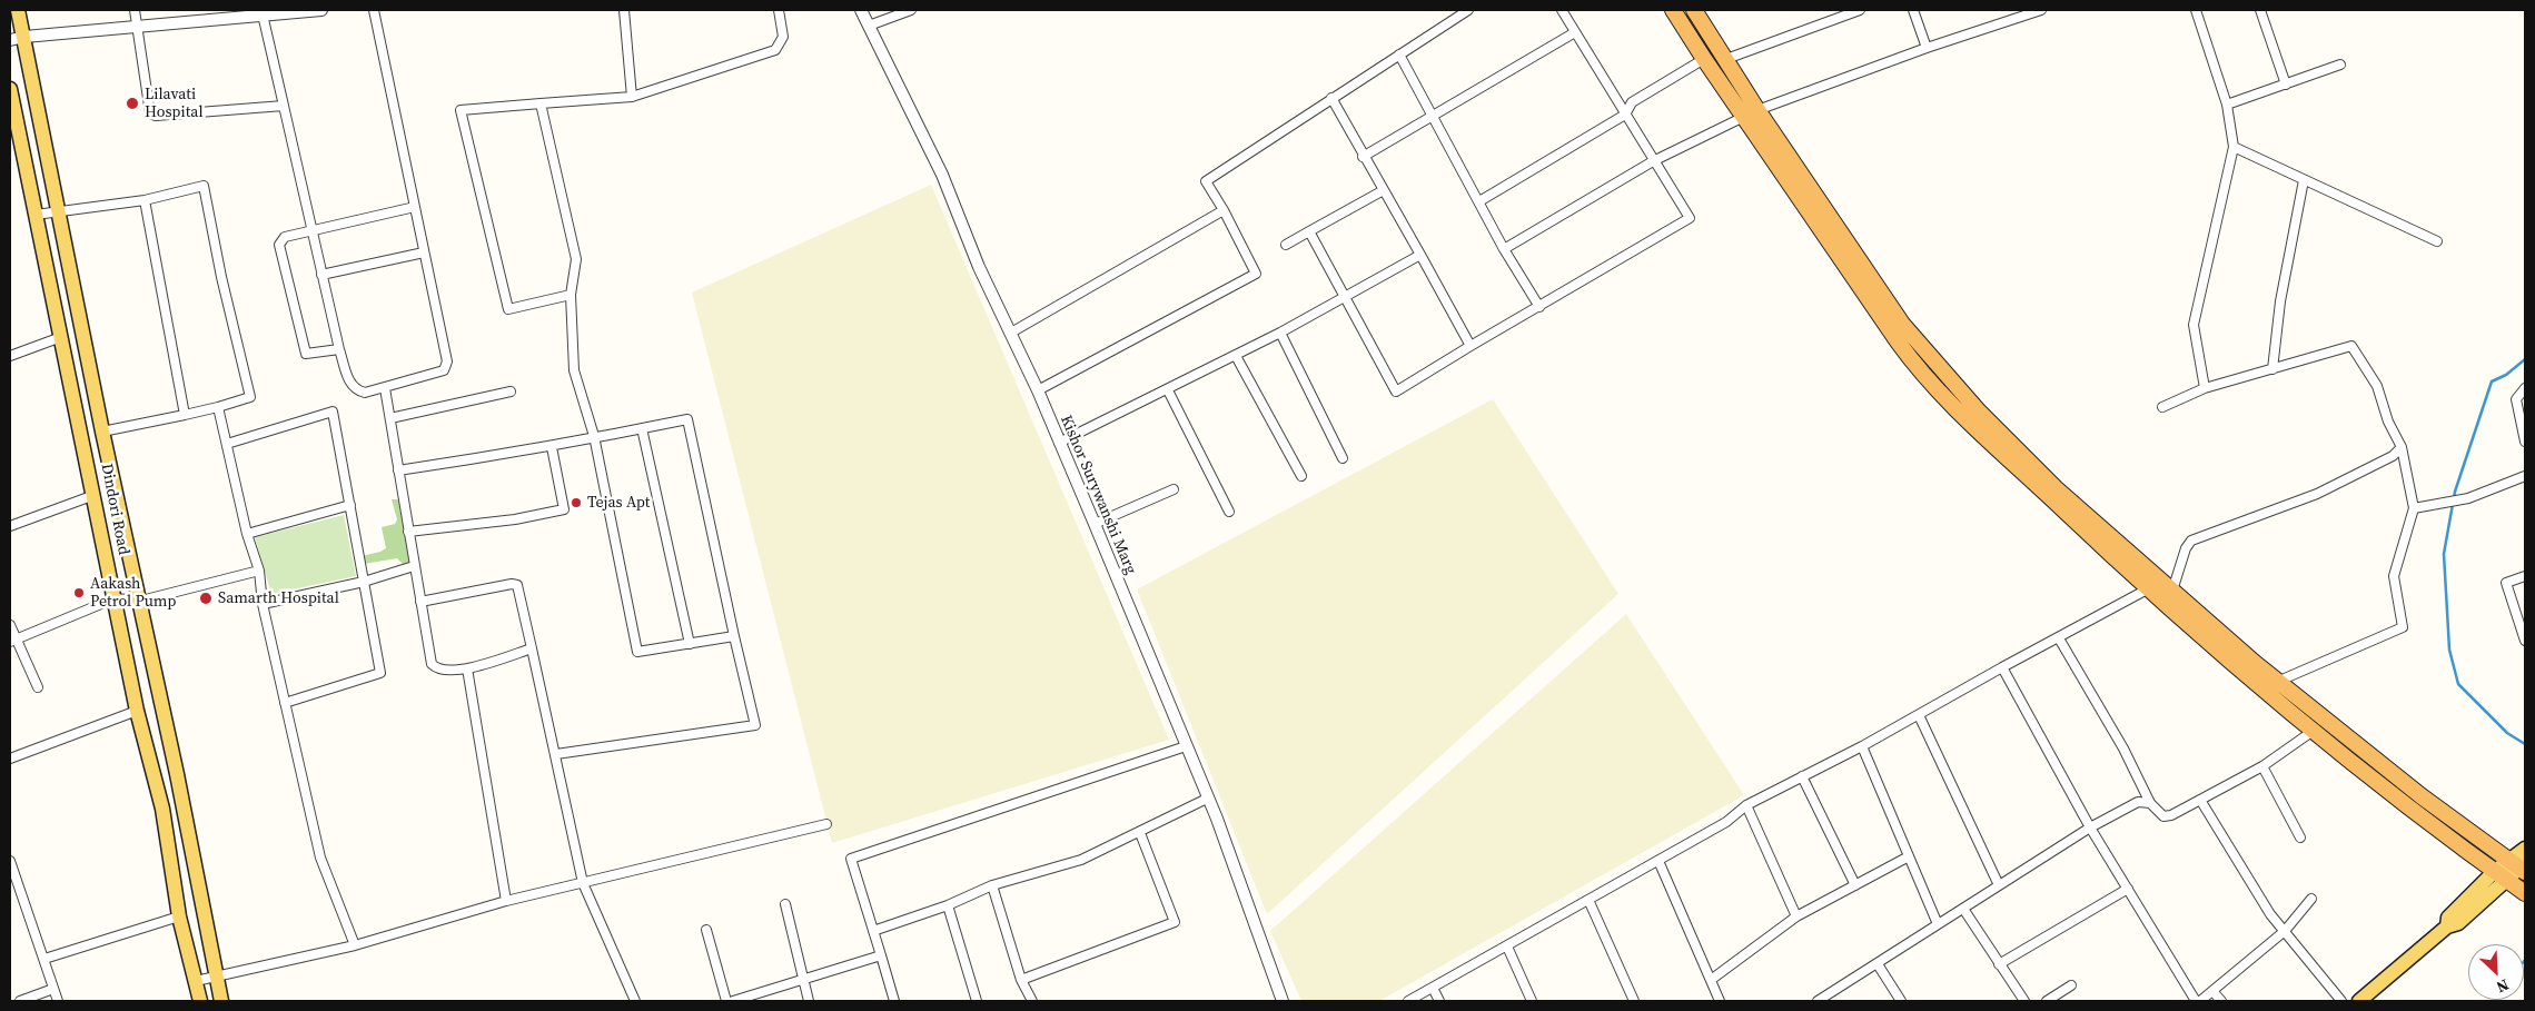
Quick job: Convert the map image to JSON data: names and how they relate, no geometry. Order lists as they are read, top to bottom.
{
  "streets": {
    "main road": ["Dindori Road"],
    "street": ["Kishor Surywanshi Marg"]
  },
  "places": [
    "Lilavati Hospital",
    "Tejas Apt",
    "Aakash Petrol Pump",
    "Samarth Hospital"
  ],
  "north": "bottom right"
}
